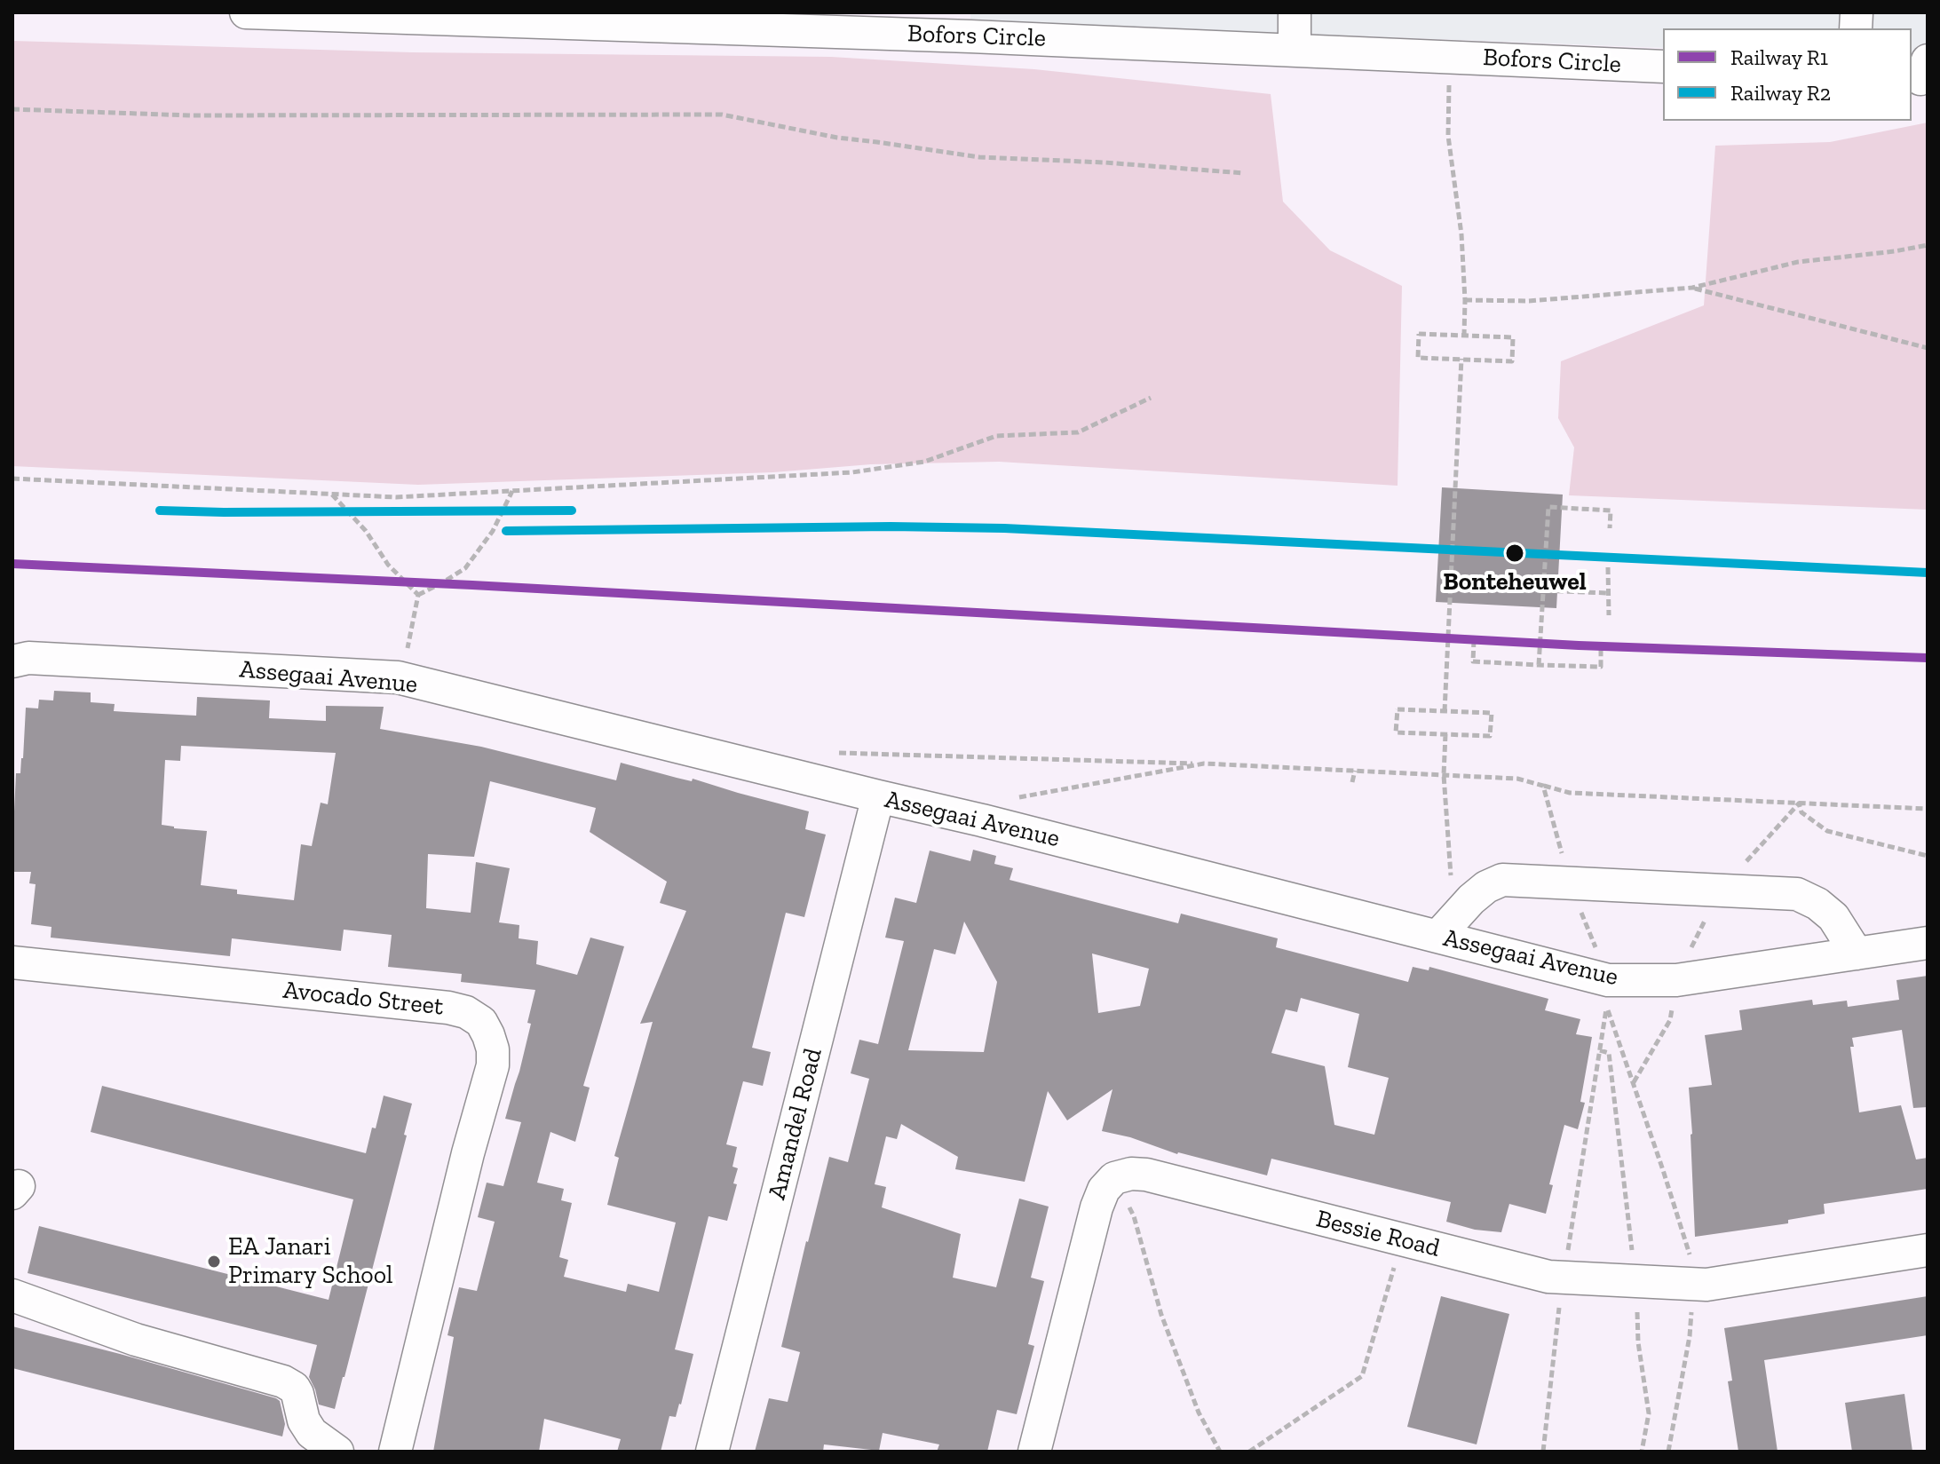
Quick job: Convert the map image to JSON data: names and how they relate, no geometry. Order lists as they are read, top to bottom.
{
  "streets": {
    "street": [
      "Bofors Circle",
      "Assegaai Avenue",
      "Avocado Street",
      "Amandel Road",
      "Bessie Road"
    ]
  },
  "crossings": [
    ["Assegaai Avenue", "Amandel Road"]
  ],
  "places": ["Bonteheuwel", "EA Janari Primary School"],
  "lines": ["rail line R2", "rail line R1"],
  "legend": ["Railway R1", "Railway R2"]
}
